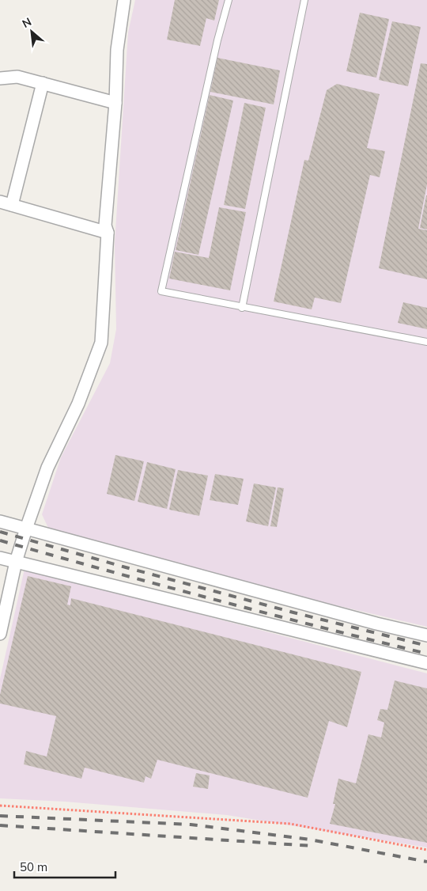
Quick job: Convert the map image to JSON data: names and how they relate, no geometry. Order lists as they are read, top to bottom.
{
  "scale_bar": "50 m",
  "north": "top left"
}
